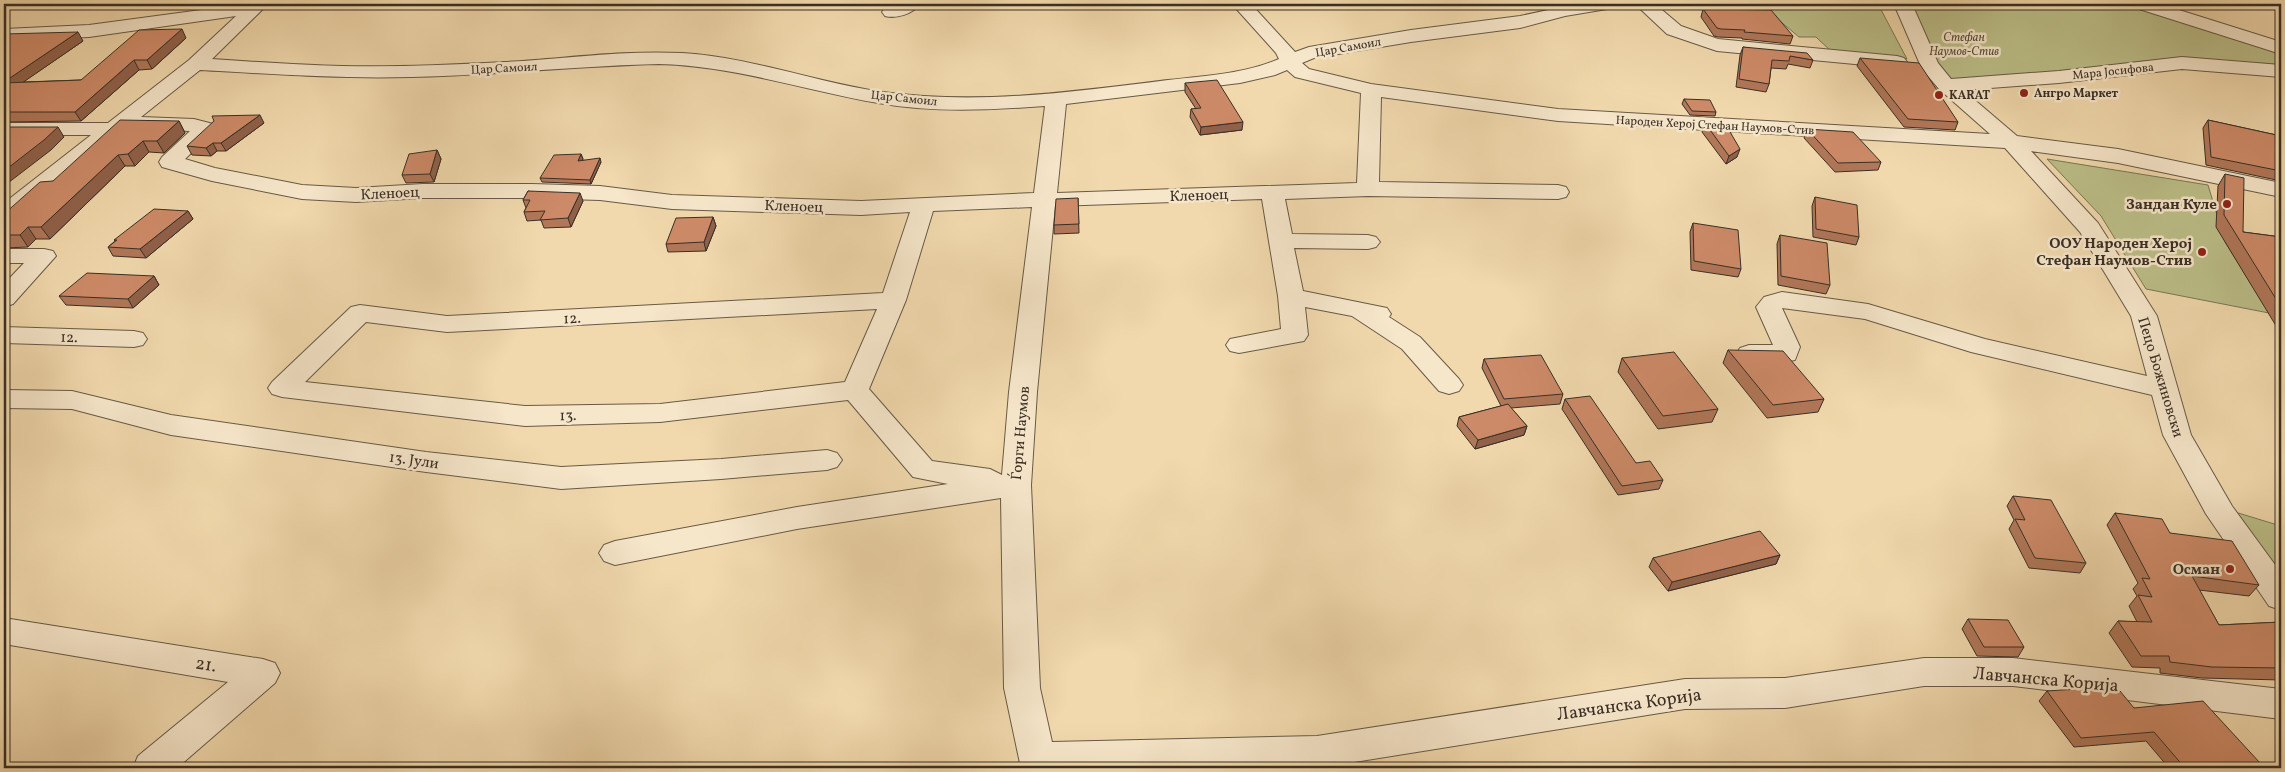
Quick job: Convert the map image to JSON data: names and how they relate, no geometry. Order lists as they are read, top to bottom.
{
  "streets": {
    "street": [
      "Цар Самоил",
      "Мара Јосифова",
      "Народен Херој Стефан Наумов-Стив",
      "Кленоец",
      "12.",
      "Пецо Божиновски",
      "13.",
      "Ѓорги Наумов",
      "13. Јули",
      "21.",
      "Лавчанска Корија"
    ]
  },
  "crossings": [
    ["Цар Самоил", "Народен Херој Стефан Наумов-Стив"],
    ["Цар Самоил", "Ѓорги Наумов"],
    ["Мара Јосифова", "Пецо Божиновски"],
    ["Народен Херој Стефан Наумов-Стив", "Пецо Божиновски"],
    ["Кленоец", "Ѓорги Наумов"],
    ["12.", "13."],
    ["Ѓорги Наумов", "Лавчанска Корија"]
  ],
  "parks": ["Стефан Наумов-Стив"],
  "places": [
    "Ангро Маркет",
    "KARAT",
    "Зандан Куле",
    "ООУ Народен Херој Стефан Наумов-Стив",
    "Осман"
  ]
}
